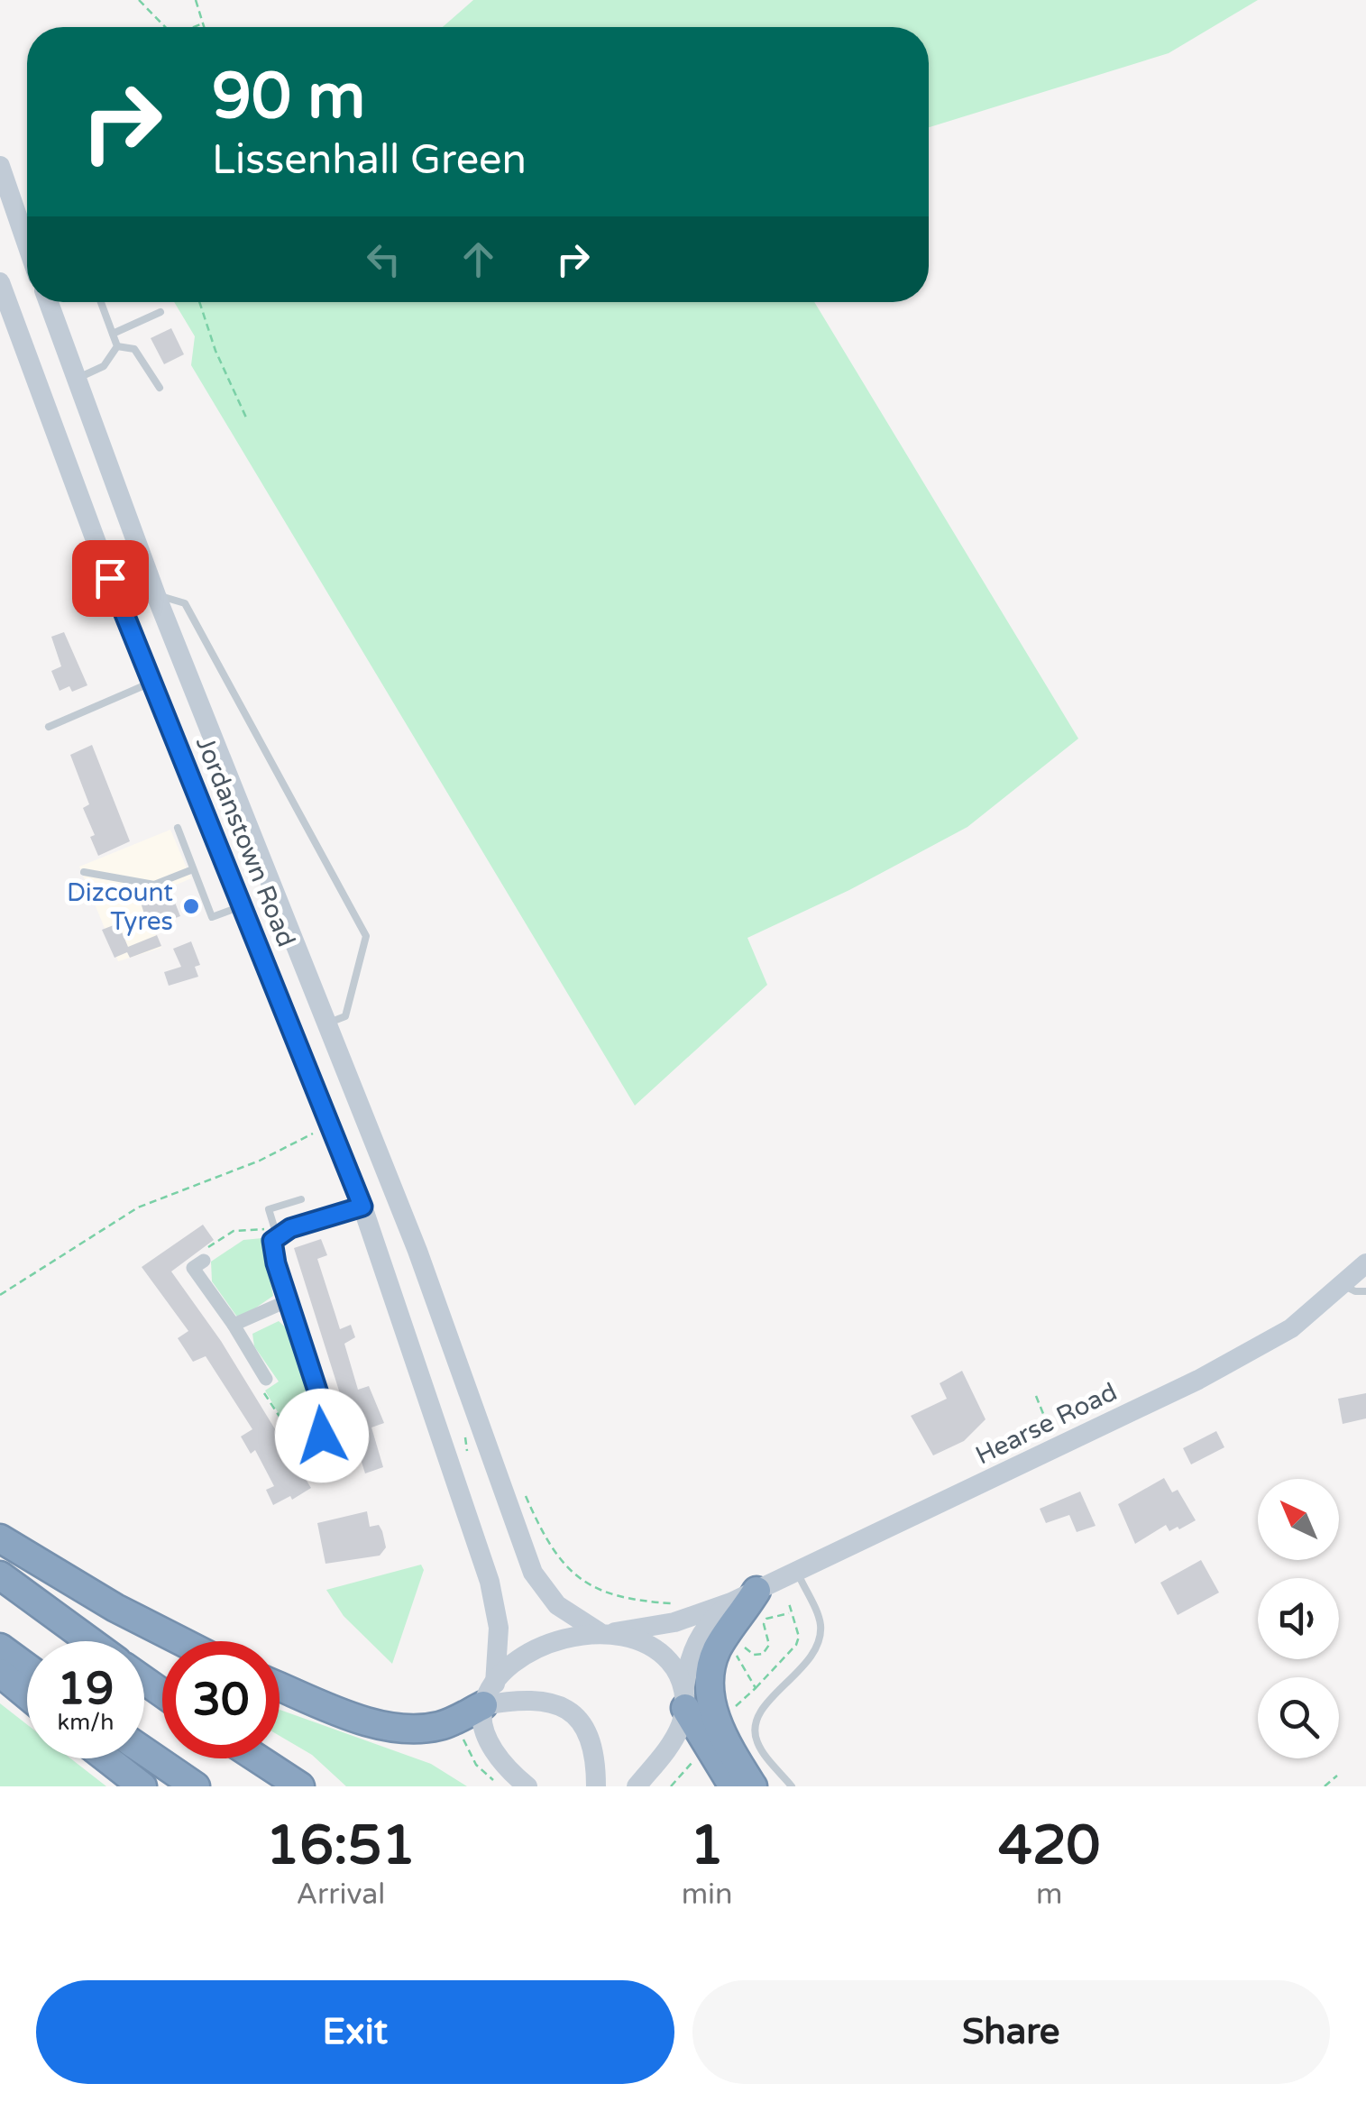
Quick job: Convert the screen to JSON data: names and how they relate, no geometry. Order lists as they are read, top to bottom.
{
  "streets": {
    "main road": ["Jordanstown Road", "Hearse Road"]
  },
  "crossings": [
    ["Jordanstown Road", "Hearse Road"]
  ],
  "places": ["Dizcount Tyres"],
  "north": "top left",
  "page": {
    "turn": ["90 m", "Lissenhall Green"],
    "speed": "19 km/h",
    "limit": "30",
    "eta": [
      "16:51",
      "Arrival",
      "1",
      "min",
      "420",
      "m"
    ],
    "buttons": ["Exit", "Share"]
  }
}
